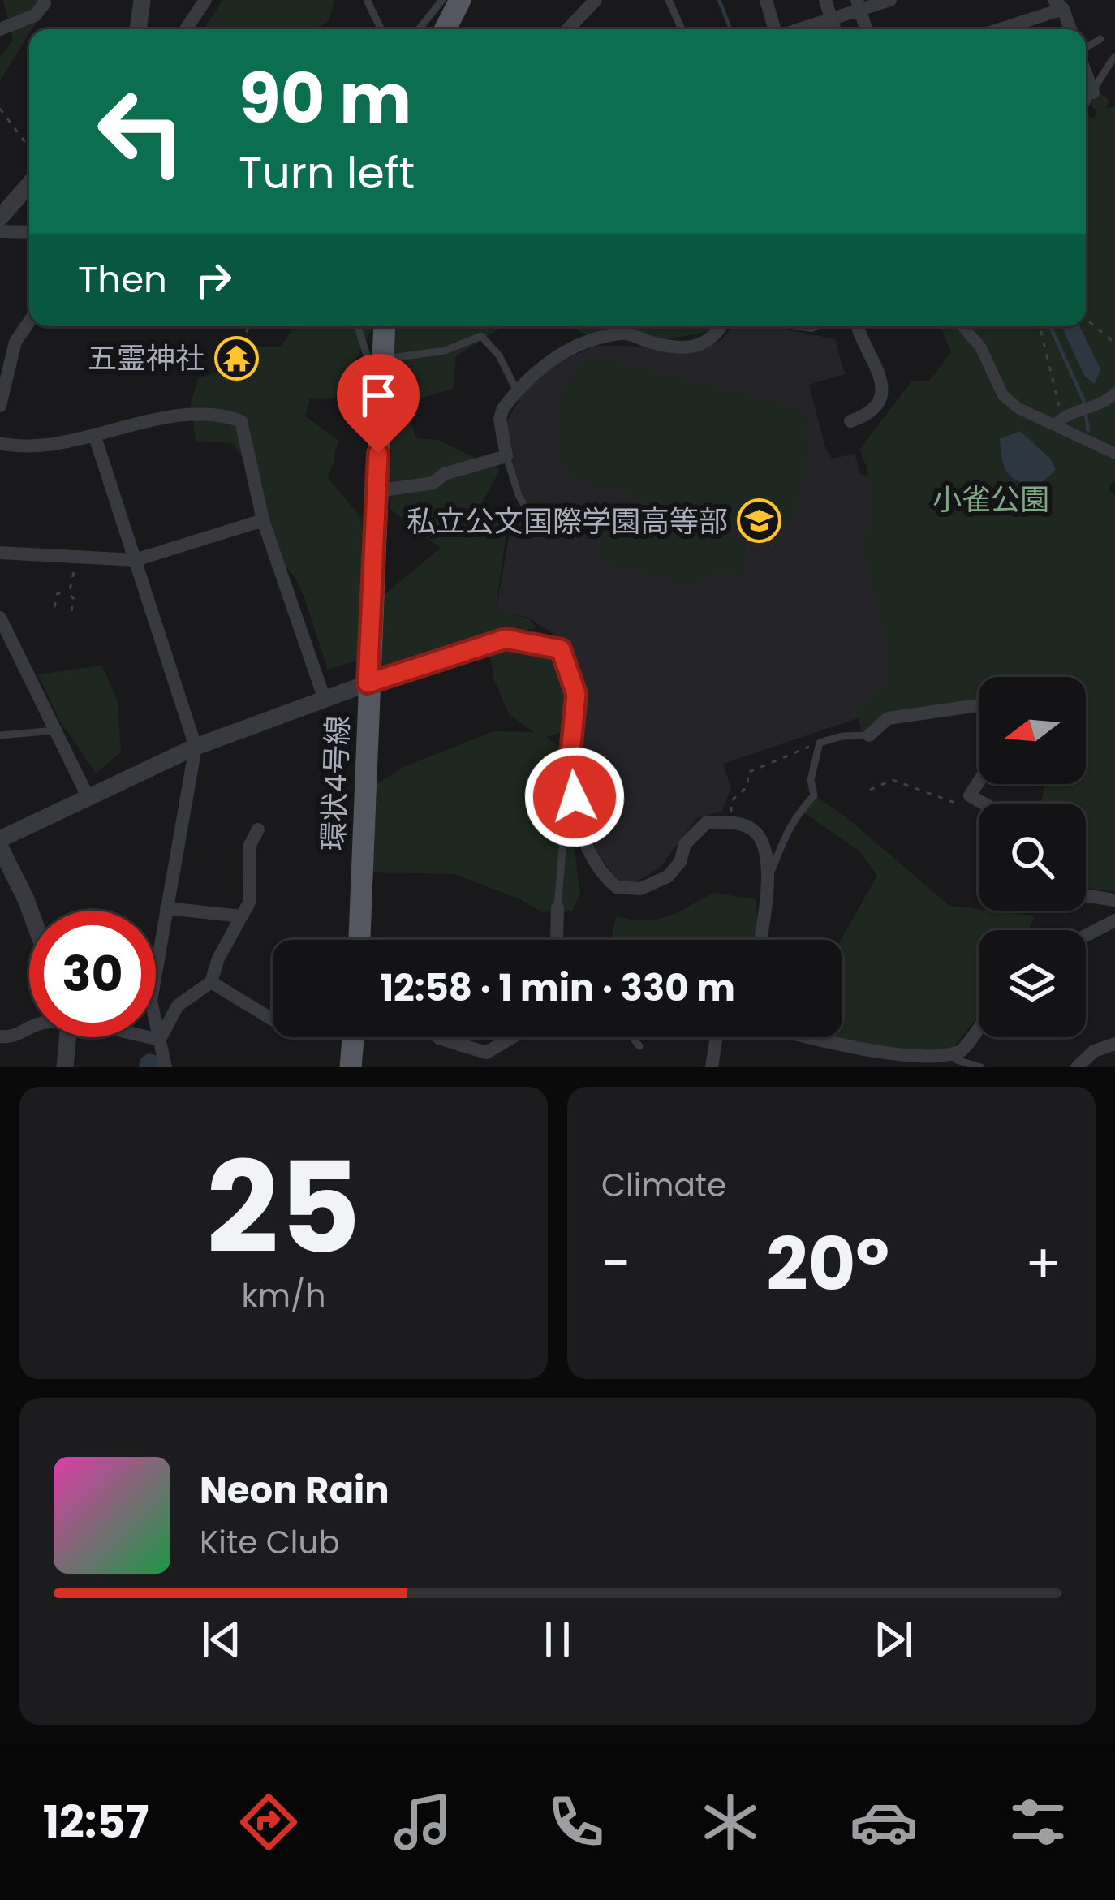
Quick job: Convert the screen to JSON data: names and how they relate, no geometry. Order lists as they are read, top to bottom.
{
  "streets": {
    "main road": ["環状4号線"]
  },
  "parks": ["小雀公園"],
  "places": {
    "temple": ["五霊神社"],
    "school or university": ["私立公文国際学園高等部"]
  },
  "north": "left",
  "page": {
    "turn": ["90 m", "Turn left"],
    "then": "Then",
    "limit": "30",
    "trip": "12:58 · 1 min · 330 m",
    "tile": [
      ["25", "km/h"],
      "Climate"
    ],
    "heat": ["−", "20°", "+"],
    "song": ["Neon Rain", "Kite Club"],
    "tabs": "12:57"
  }
}
